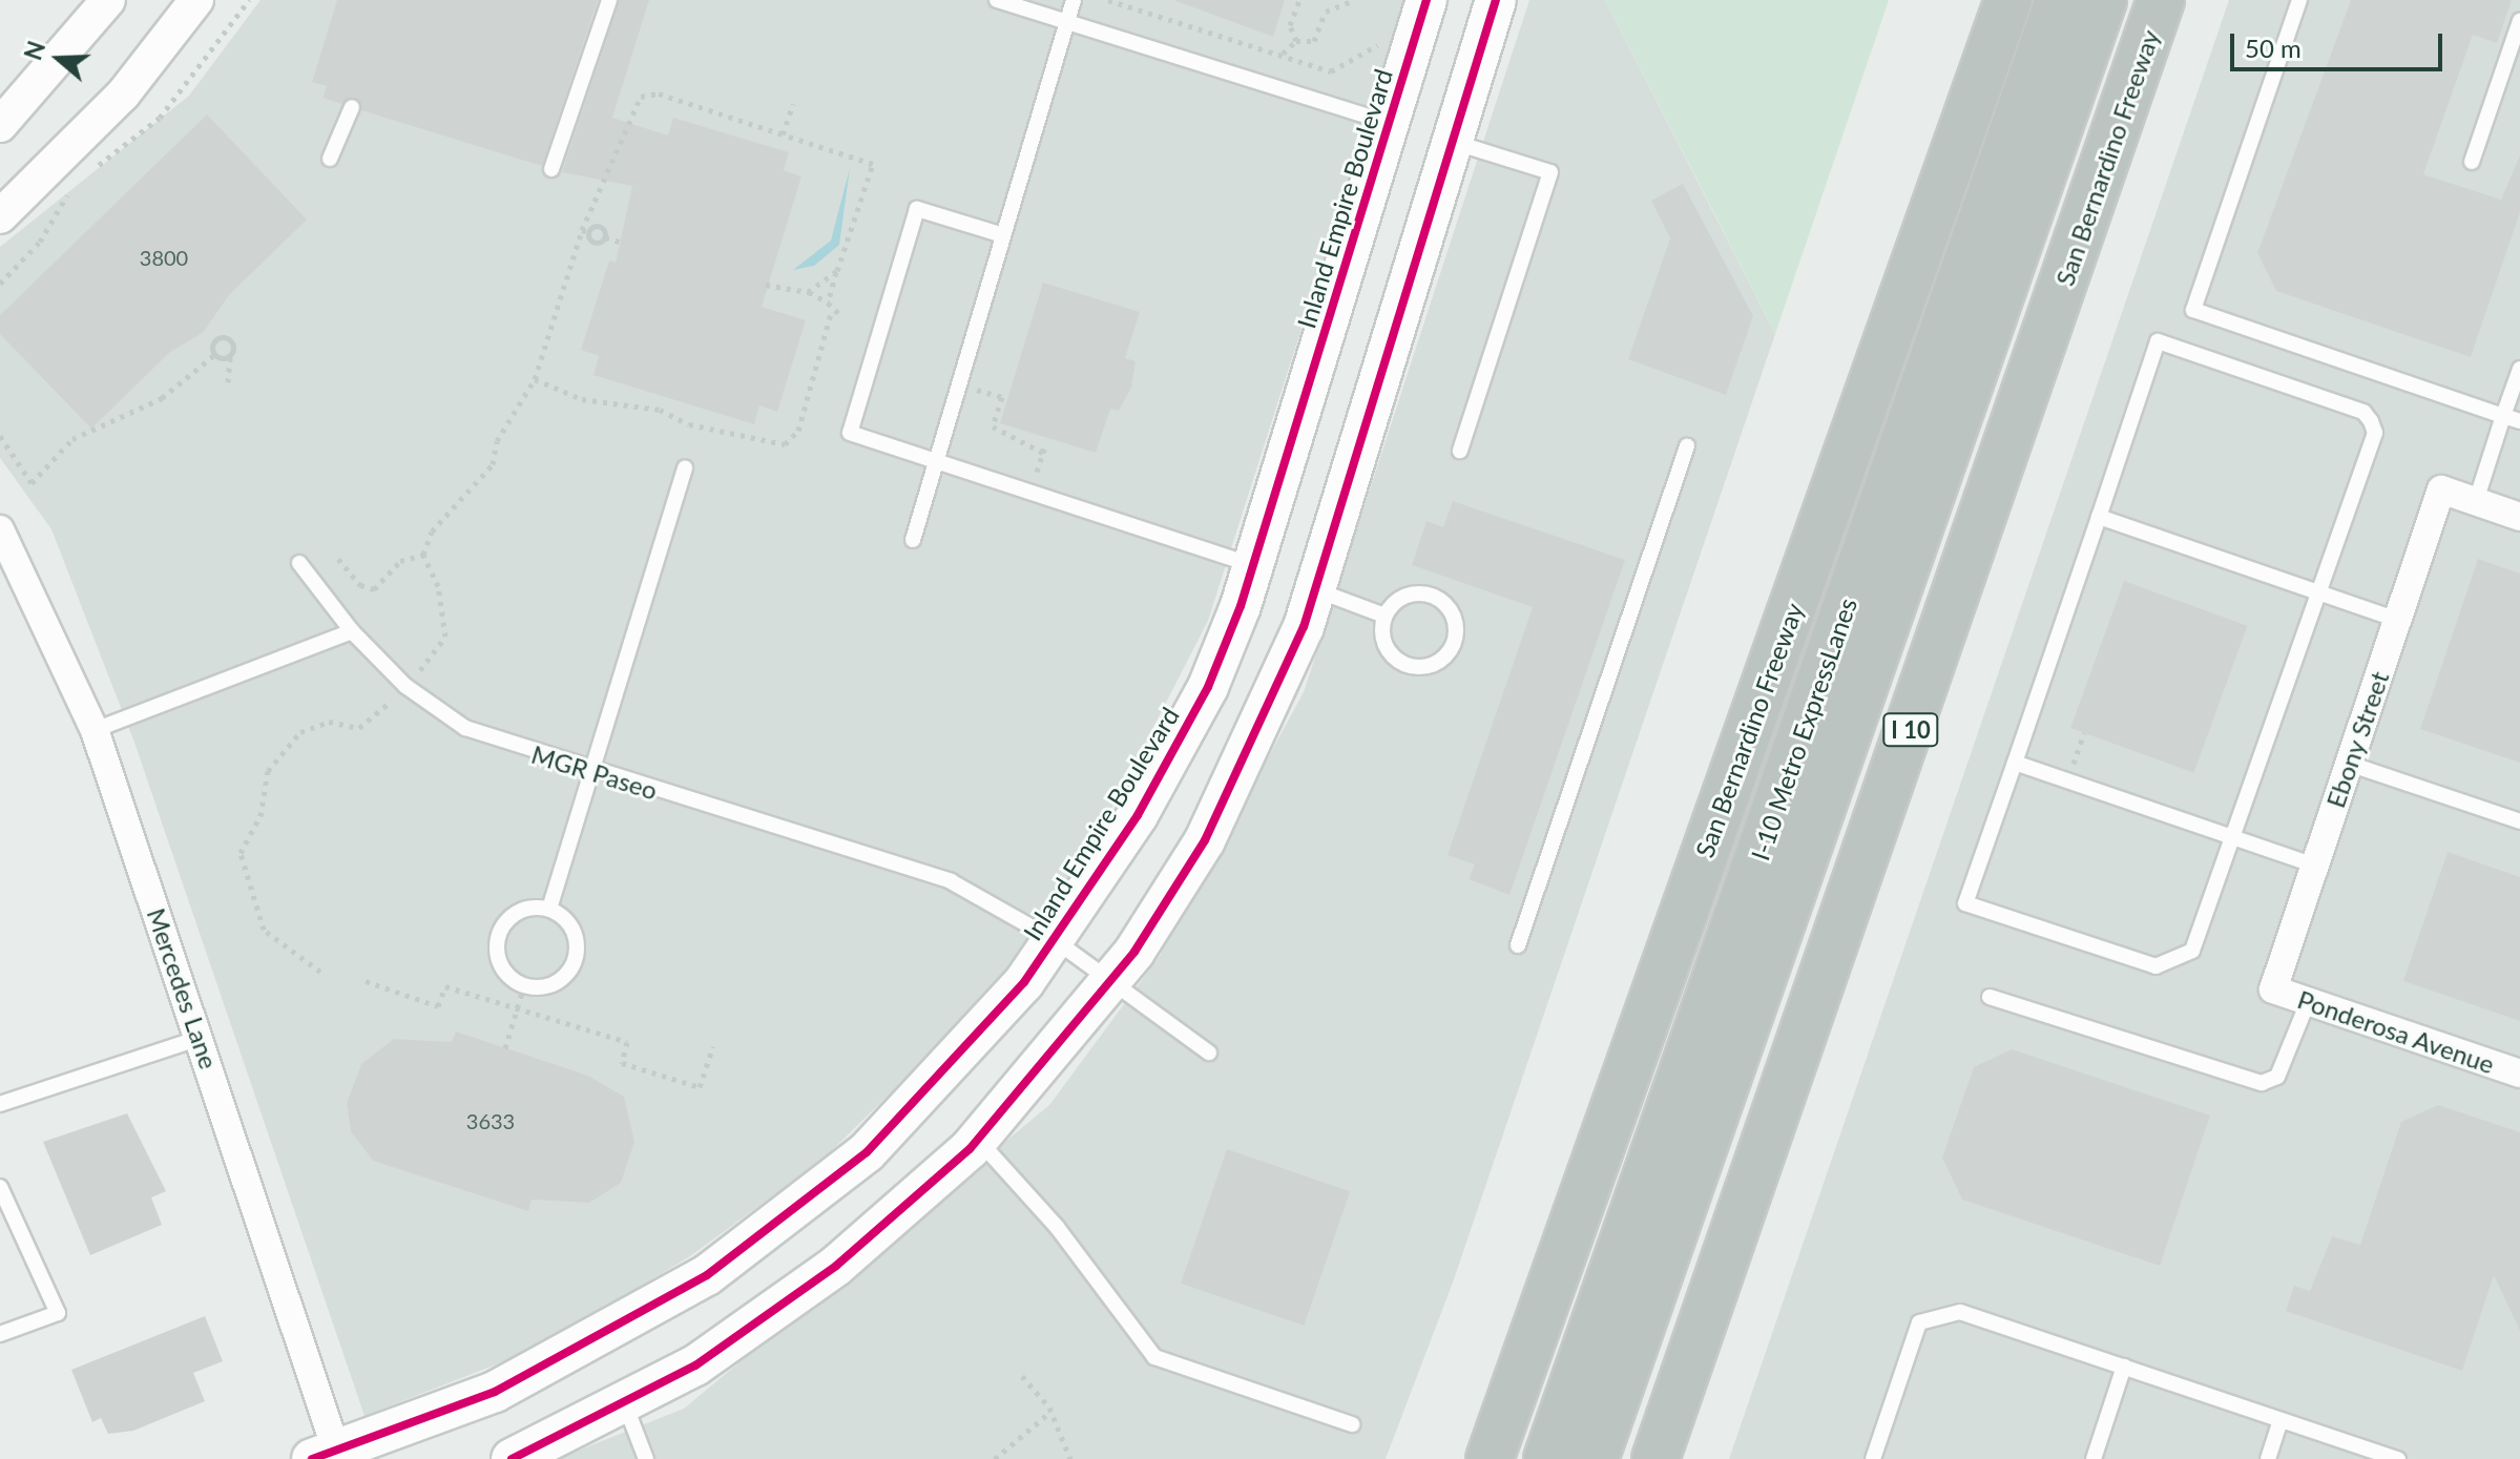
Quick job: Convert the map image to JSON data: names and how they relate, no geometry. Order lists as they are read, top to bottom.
{
  "streets": {
    "highway": ["San Bernardino Freeway", "I-10 Metro ExpressLanes", "I 10"],
    "main road": ["Inland Empire Boulevard"],
    "street": ["Ebony Street", "Mercedes Lane", "Ponderosa Avenue"],
    "lane": ["MGR Paseo"]
  },
  "crossings": [
    ["Inland Empire Boulevard", "MGR Paseo"],
    ["Inland Empire Boulevard", "Mercedes Lane"],
    ["Ebony Street", "Ponderosa Avenue"]
  ],
  "house_numbers": ["3800", "3633"],
  "scale_bar": "50 m",
  "north": "left"
}
